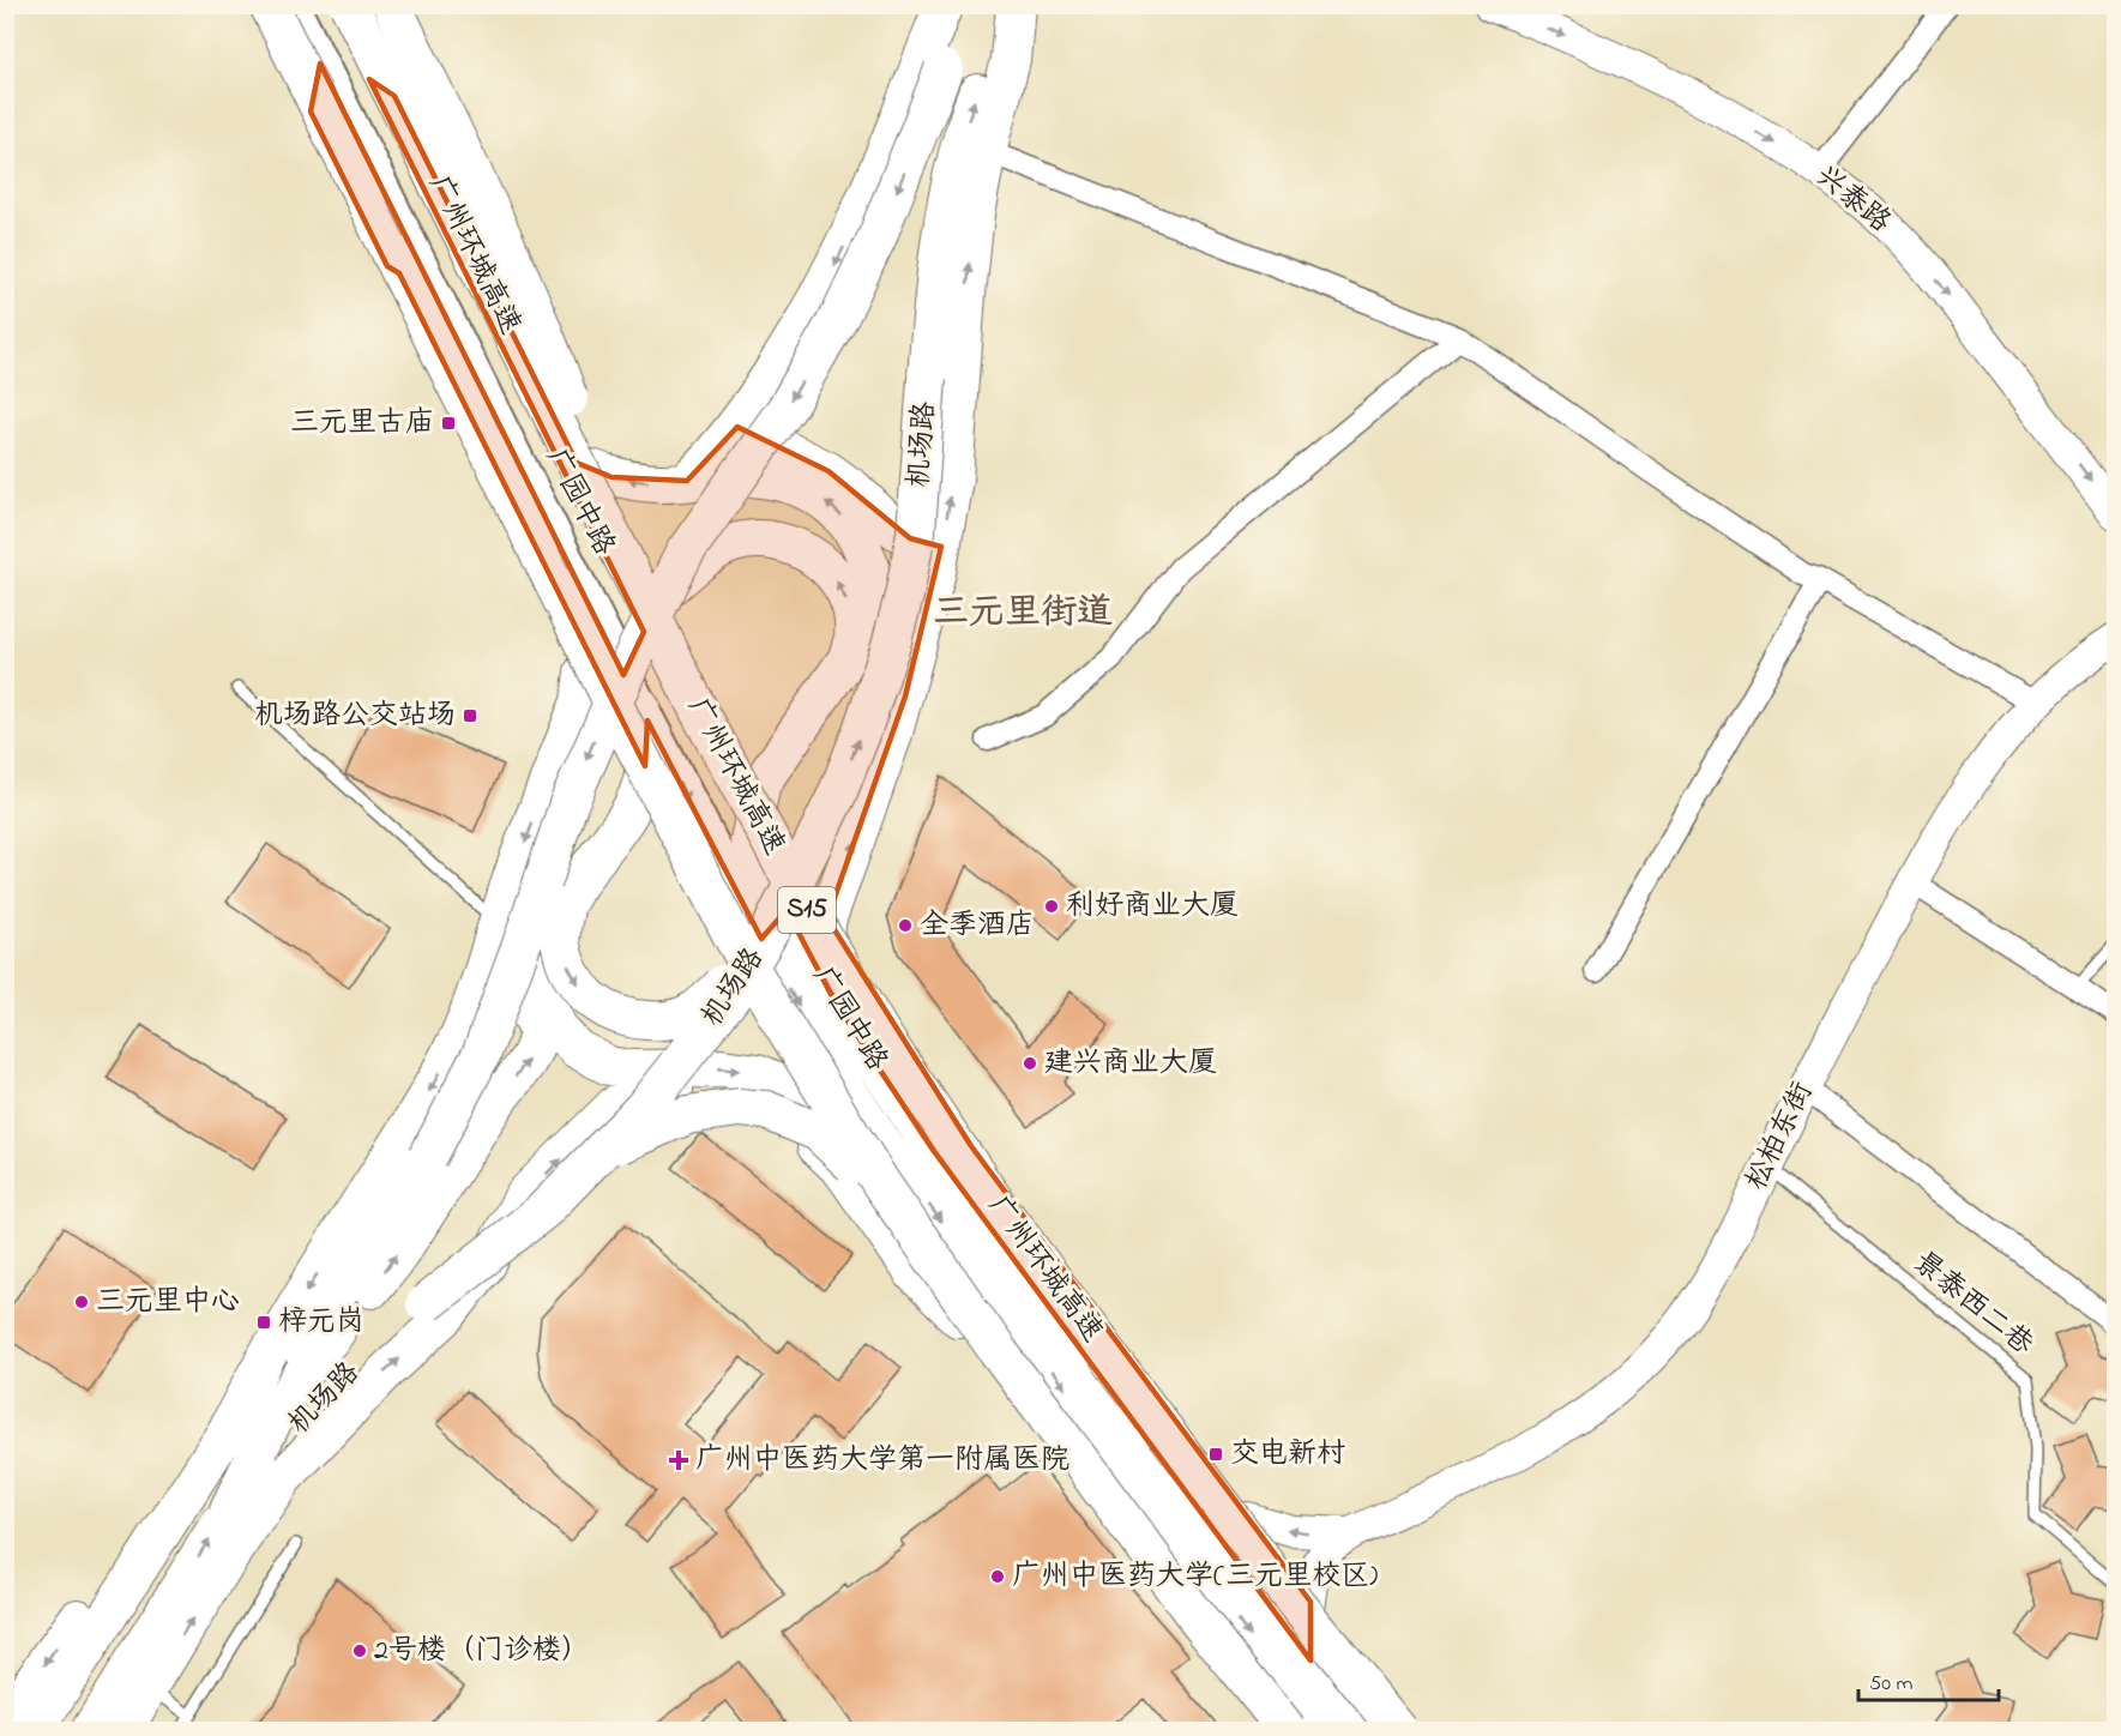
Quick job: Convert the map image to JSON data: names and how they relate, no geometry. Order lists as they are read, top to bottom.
{
  "streets": {
    "highway": [
      "广州环城高速",
      "机场路",
      "广园中路",
      "S15"
    ],
    "street": ["兴泰路", "松柏东街"],
    "lane": ["景泰西二巷"]
  },
  "crossings": [
    ["广州环城高速", "机场路"],
    ["松柏东街", "景泰西二巷"]
  ],
  "one_way": ["兴泰路"],
  "districts": ["三元里街道"],
  "places": {
    "transit": [
      "三元里古庙",
      "机场路公交站场",
      "梓元岗",
      "交电新村"
    ],
    "other": [
      "利好商业大厦",
      "全季酒店",
      "建兴商业大厦",
      "三元里中心",
      "广州中医药大学(三元里校区)",
      "2号楼（门诊楼）"
    ],
    "health": ["广州中医药大学第一附属医院"]
  },
  "scale_bar": "50 m"
}
